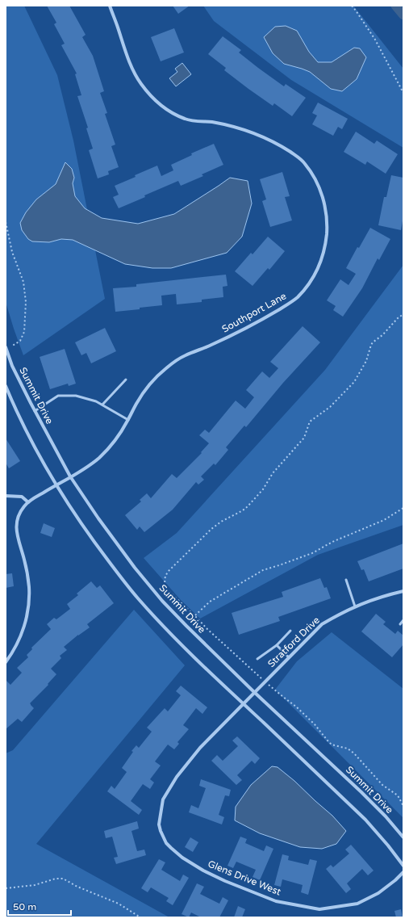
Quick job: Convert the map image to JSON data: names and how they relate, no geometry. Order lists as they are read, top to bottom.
{
  "streets": {
    "street": [
      "Southport Lane",
      "Summit Drive",
      "Stratford Drive",
      "Glens Drive West"
    ]
  },
  "crossings": [
    ["Southport Lane", "Summit Drive"],
    ["Summit Drive", "Stratford Drive"],
    ["Summit Drive", "Glens Drive West"],
    ["Stratford Drive", "Glens Drive West"]
  ],
  "scale_bar": "50 m"
}
